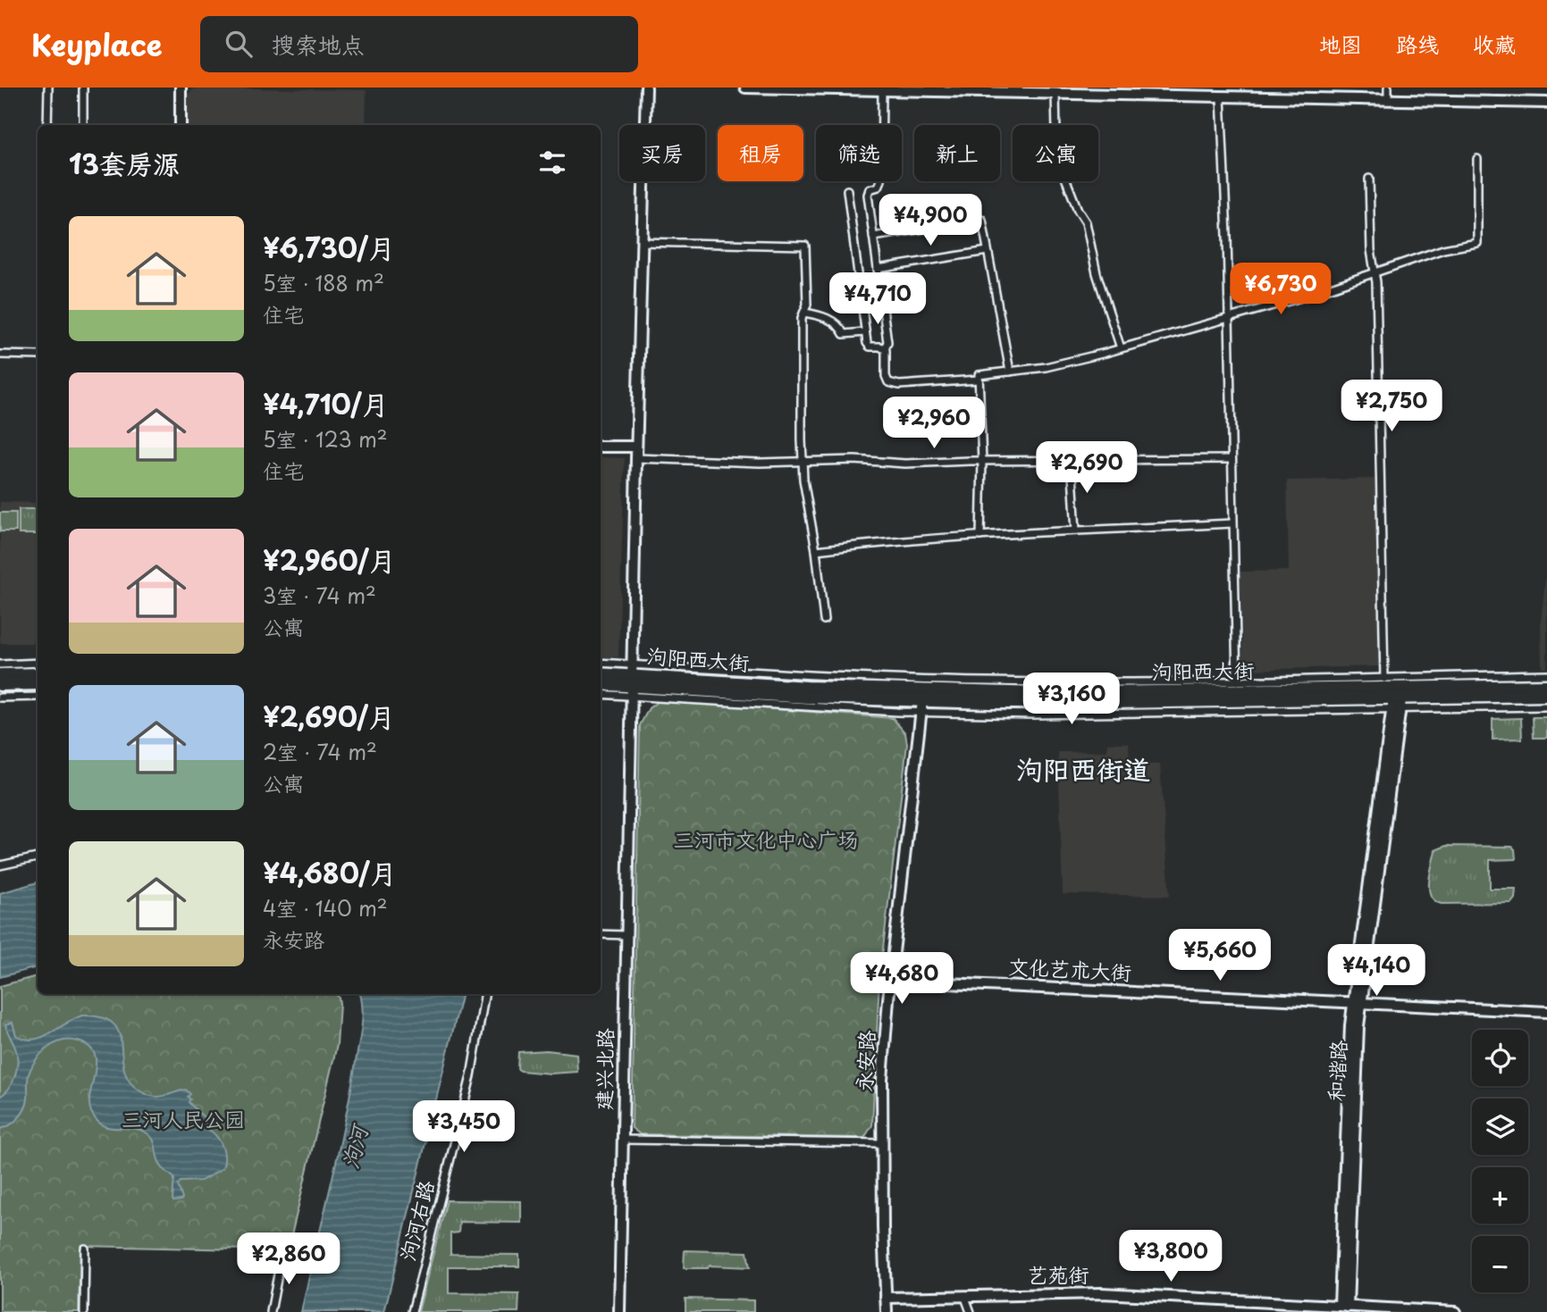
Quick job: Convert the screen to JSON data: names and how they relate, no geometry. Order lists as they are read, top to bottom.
{
  "streets": {
    "highway": ["泃阳西大街"],
    "street": [
      "文化艺术大街",
      "永安路",
      "建兴北路",
      "和谐路",
      "泃河右路",
      "艺苑街"
    ]
  },
  "crossings": [
    ["泃阳西大街", "永安路"],
    ["泃阳西大街", "建兴北路"],
    ["泃阳西大街", "和谐路"],
    ["文化艺术大街", "永安路"],
    ["文化艺术大街", "和谐路"],
    ["永安路", "艺苑街"],
    ["和谐路", "艺苑街"]
  ],
  "districts": ["泃阳西街道"],
  "water": ["泃河"],
  "parks": ["三河市文化中心广场", "三河人民公园"],
  "page": {
    "header": "Keyplace",
    "search": "搜索地点",
    "nav": ["地图", "路线", "收藏"],
    "chip": [
      "买房",
      "租房",
      "筛选",
      "新上",
      "公寓"
    ],
    "heading": "13套房源",
    "price": [
      "¥4,900",
      "¥6,730",
      "¥4,710",
      "¥2,750",
      "¥2,960",
      "¥2,690",
      "¥3,160",
      "¥5,660",
      "¥4,140",
      "¥4,680",
      "¥3,450",
      "¥3,800",
      "¥2,860"
    ],
    "list": [
      {
        "name": "¥6,730/月",
        "note": "5室 · 188 m² · 住宅"
      },
      {
        "name": "¥4,710/月",
        "note": "5室 · 123 m² · 住宅"
      },
      {
        "name": "¥2,960/月",
        "note": "3室 · 74 m² · 公寓"
      },
      {
        "name": "¥2,690/月",
        "note": "2室 · 74 m² · 公寓"
      },
      {
        "name": "¥4,680/月",
        "note": "4室 · 140 m² · 永安路"
      }
    ],
    "map_buttons": ["+", "−"]
  }
}
